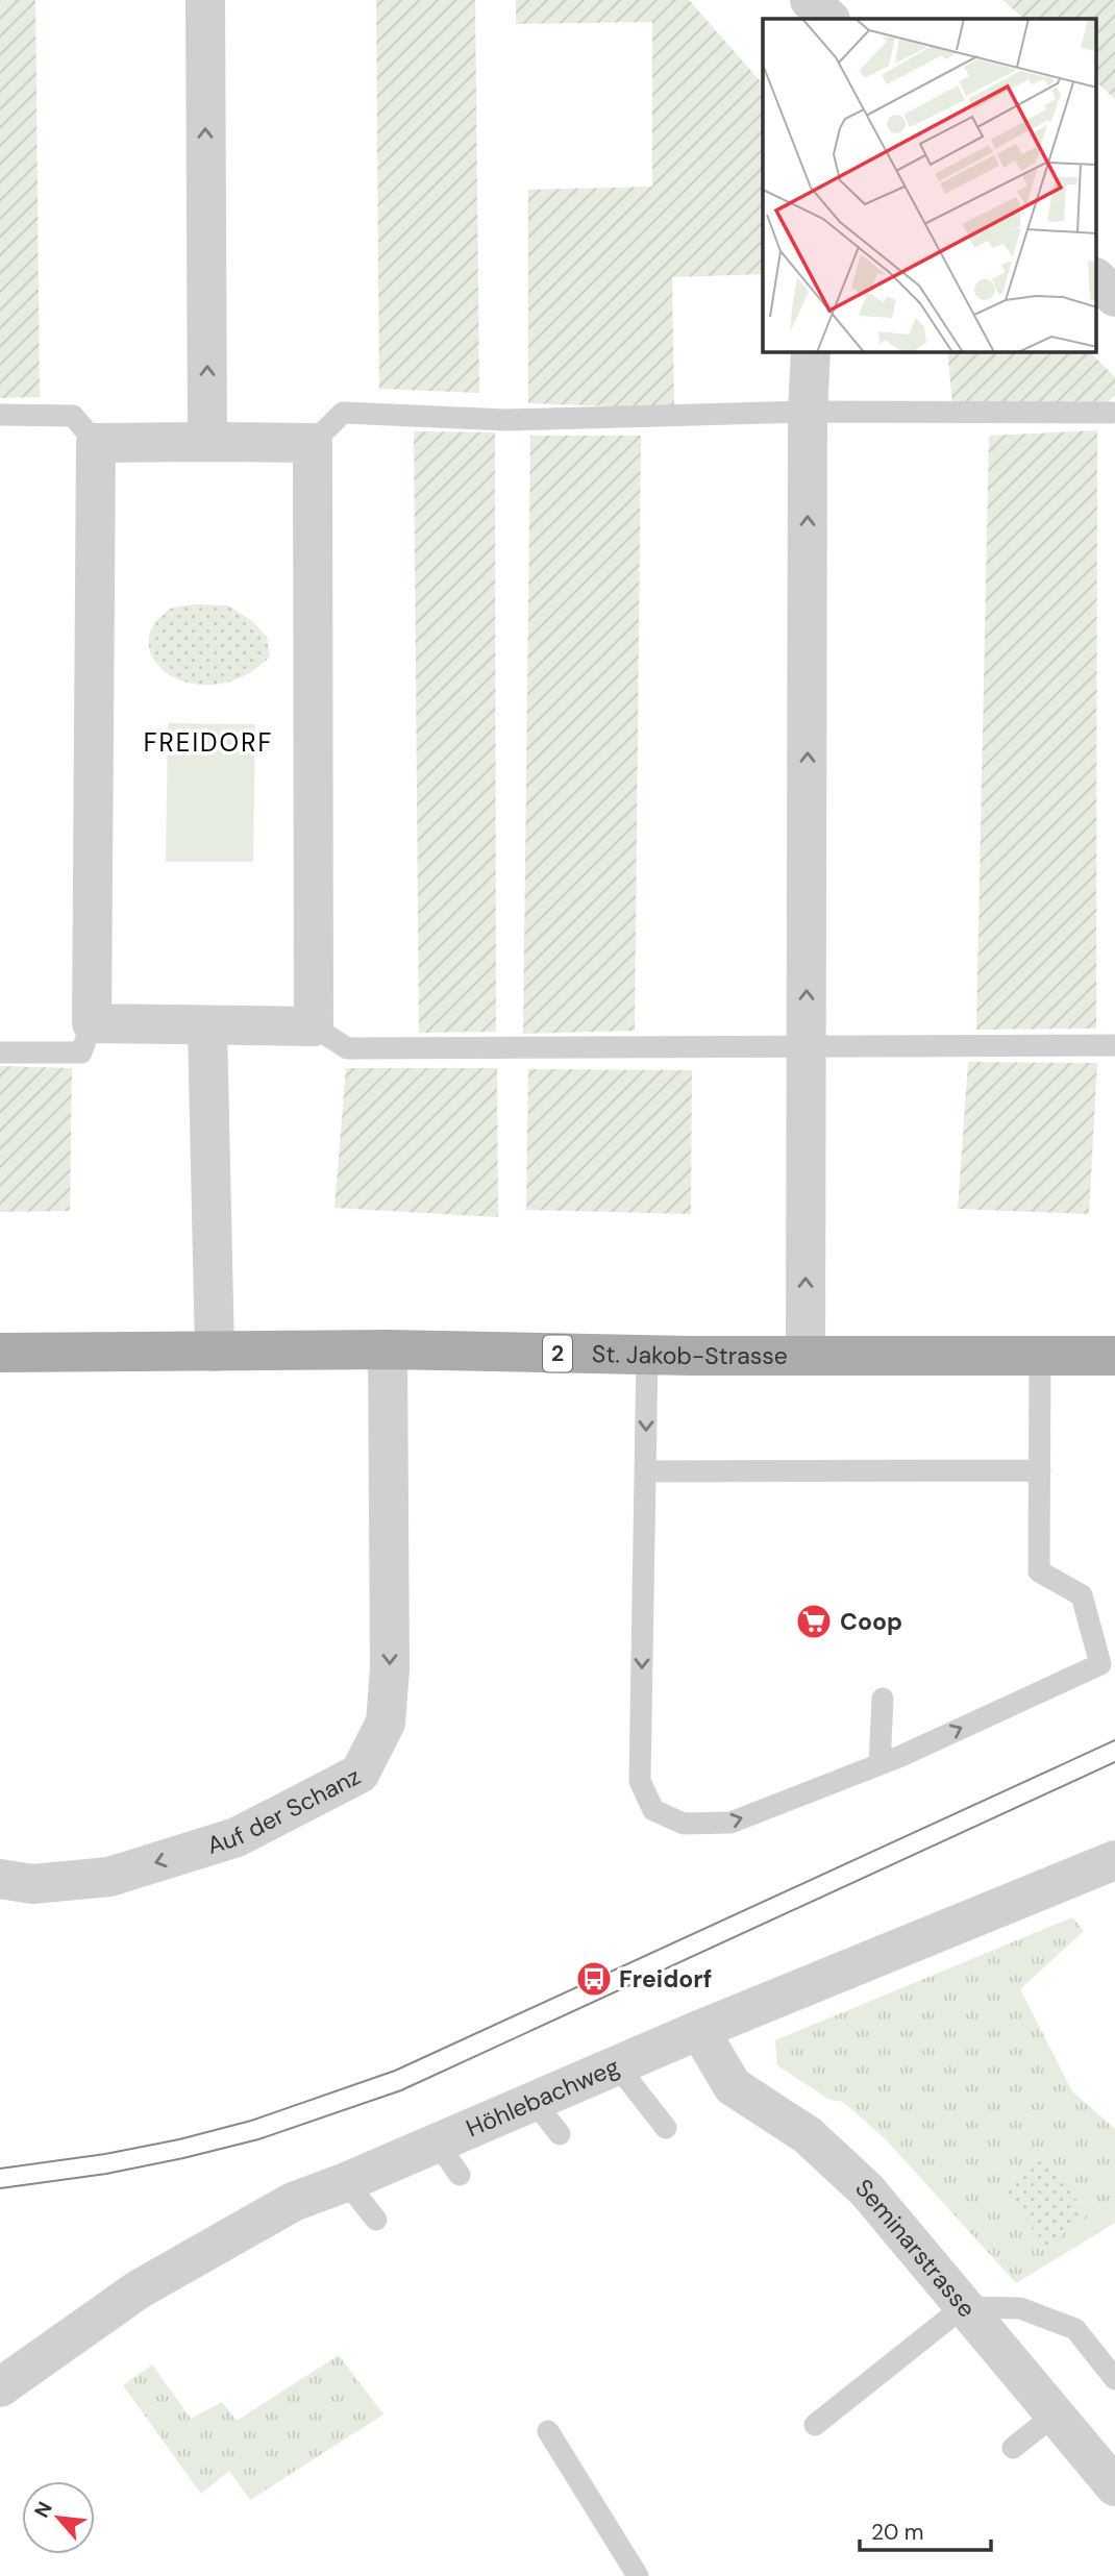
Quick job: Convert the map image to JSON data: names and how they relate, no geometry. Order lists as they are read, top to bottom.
{
  "streets": {
    "main road": ["2", "St. Jakob-Strasse"],
    "street": ["Auf der Schanz", "Höhlebachweg", "Seminarstrasse"]
  },
  "crossings": [
    ["St. Jakob-Strasse", "Auf der Schanz"],
    ["Höhlebachweg", "Seminarstrasse"]
  ],
  "one_way": ["Auf der Schanz"],
  "districts": ["FREIDORF"],
  "places": {
    "supermarket": ["Coop"],
    "bus stop": ["Freidorf"]
  },
  "scale_bar": "20 m",
  "north": "top left"
}
